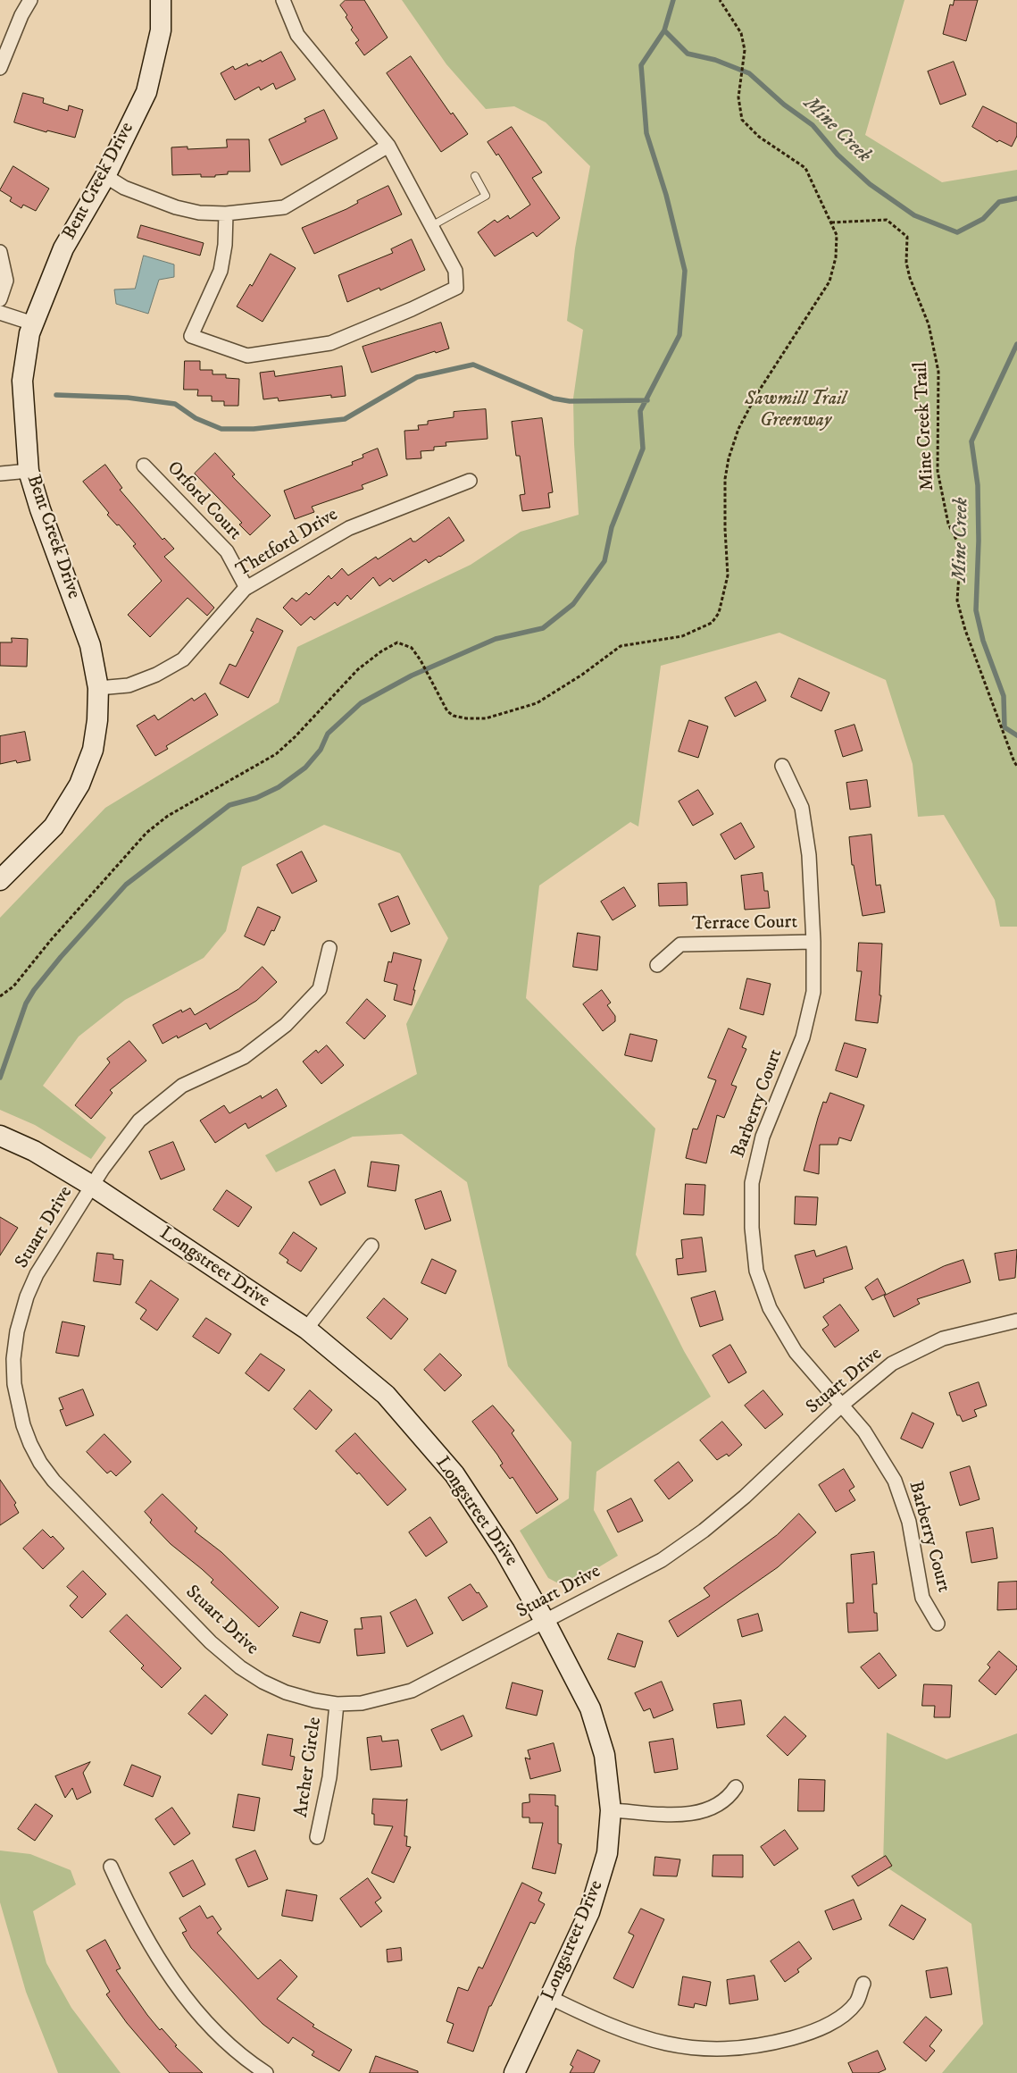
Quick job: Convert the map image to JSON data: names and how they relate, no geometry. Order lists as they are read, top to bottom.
{
  "streets": {
    "street": [
      "Bent Creek Drive",
      "Orford Court",
      "Thetford Drive",
      "Terrace Court",
      "Barberry Court",
      "Stuart Drive",
      "Longstreet Drive",
      "Archer Circle"
    ],
    "path": ["Mine Creek Trail"]
  },
  "crossings": [
    ["Bent Creek Drive", "Thetford Drive"],
    ["Orford Court", "Thetford Drive"],
    ["Terrace Court", "Barberry Court"],
    ["Barberry Court", "Stuart Drive"],
    ["Stuart Drive", "Longstreet Drive"],
    ["Stuart Drive", "Archer Circle"]
  ],
  "water": ["Mine Creek"],
  "parks": ["Sawmill Trail Greenway"]
}
